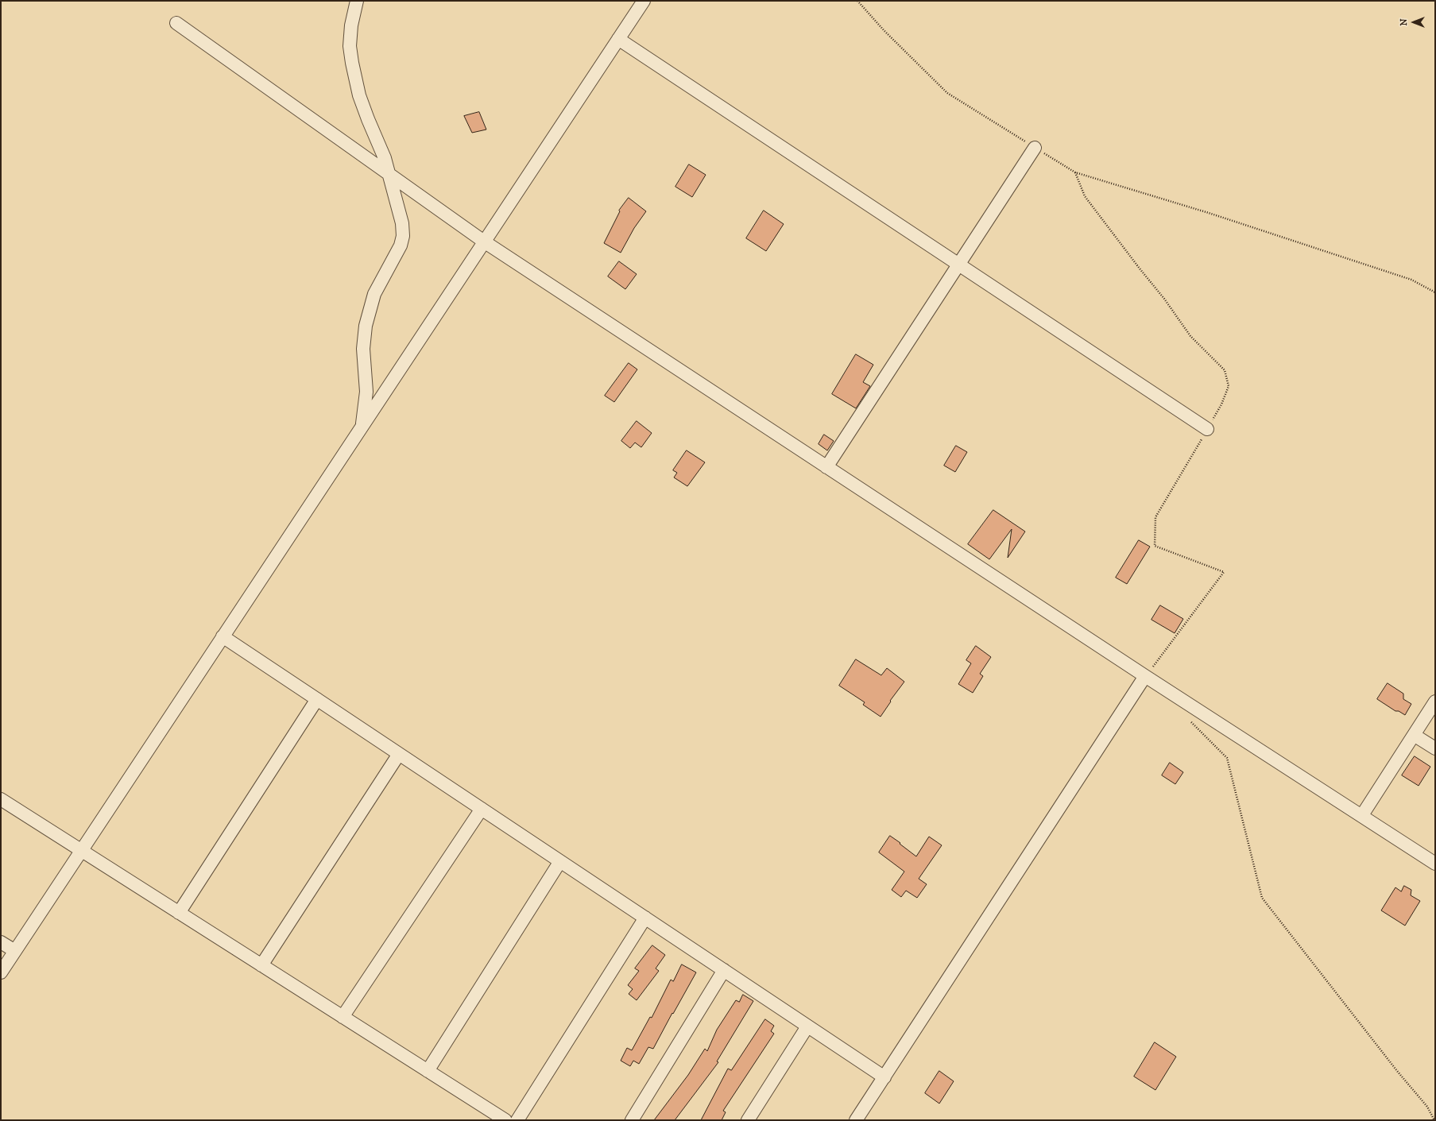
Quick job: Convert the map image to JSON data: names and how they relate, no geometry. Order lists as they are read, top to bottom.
{
  "north": "left"
}
